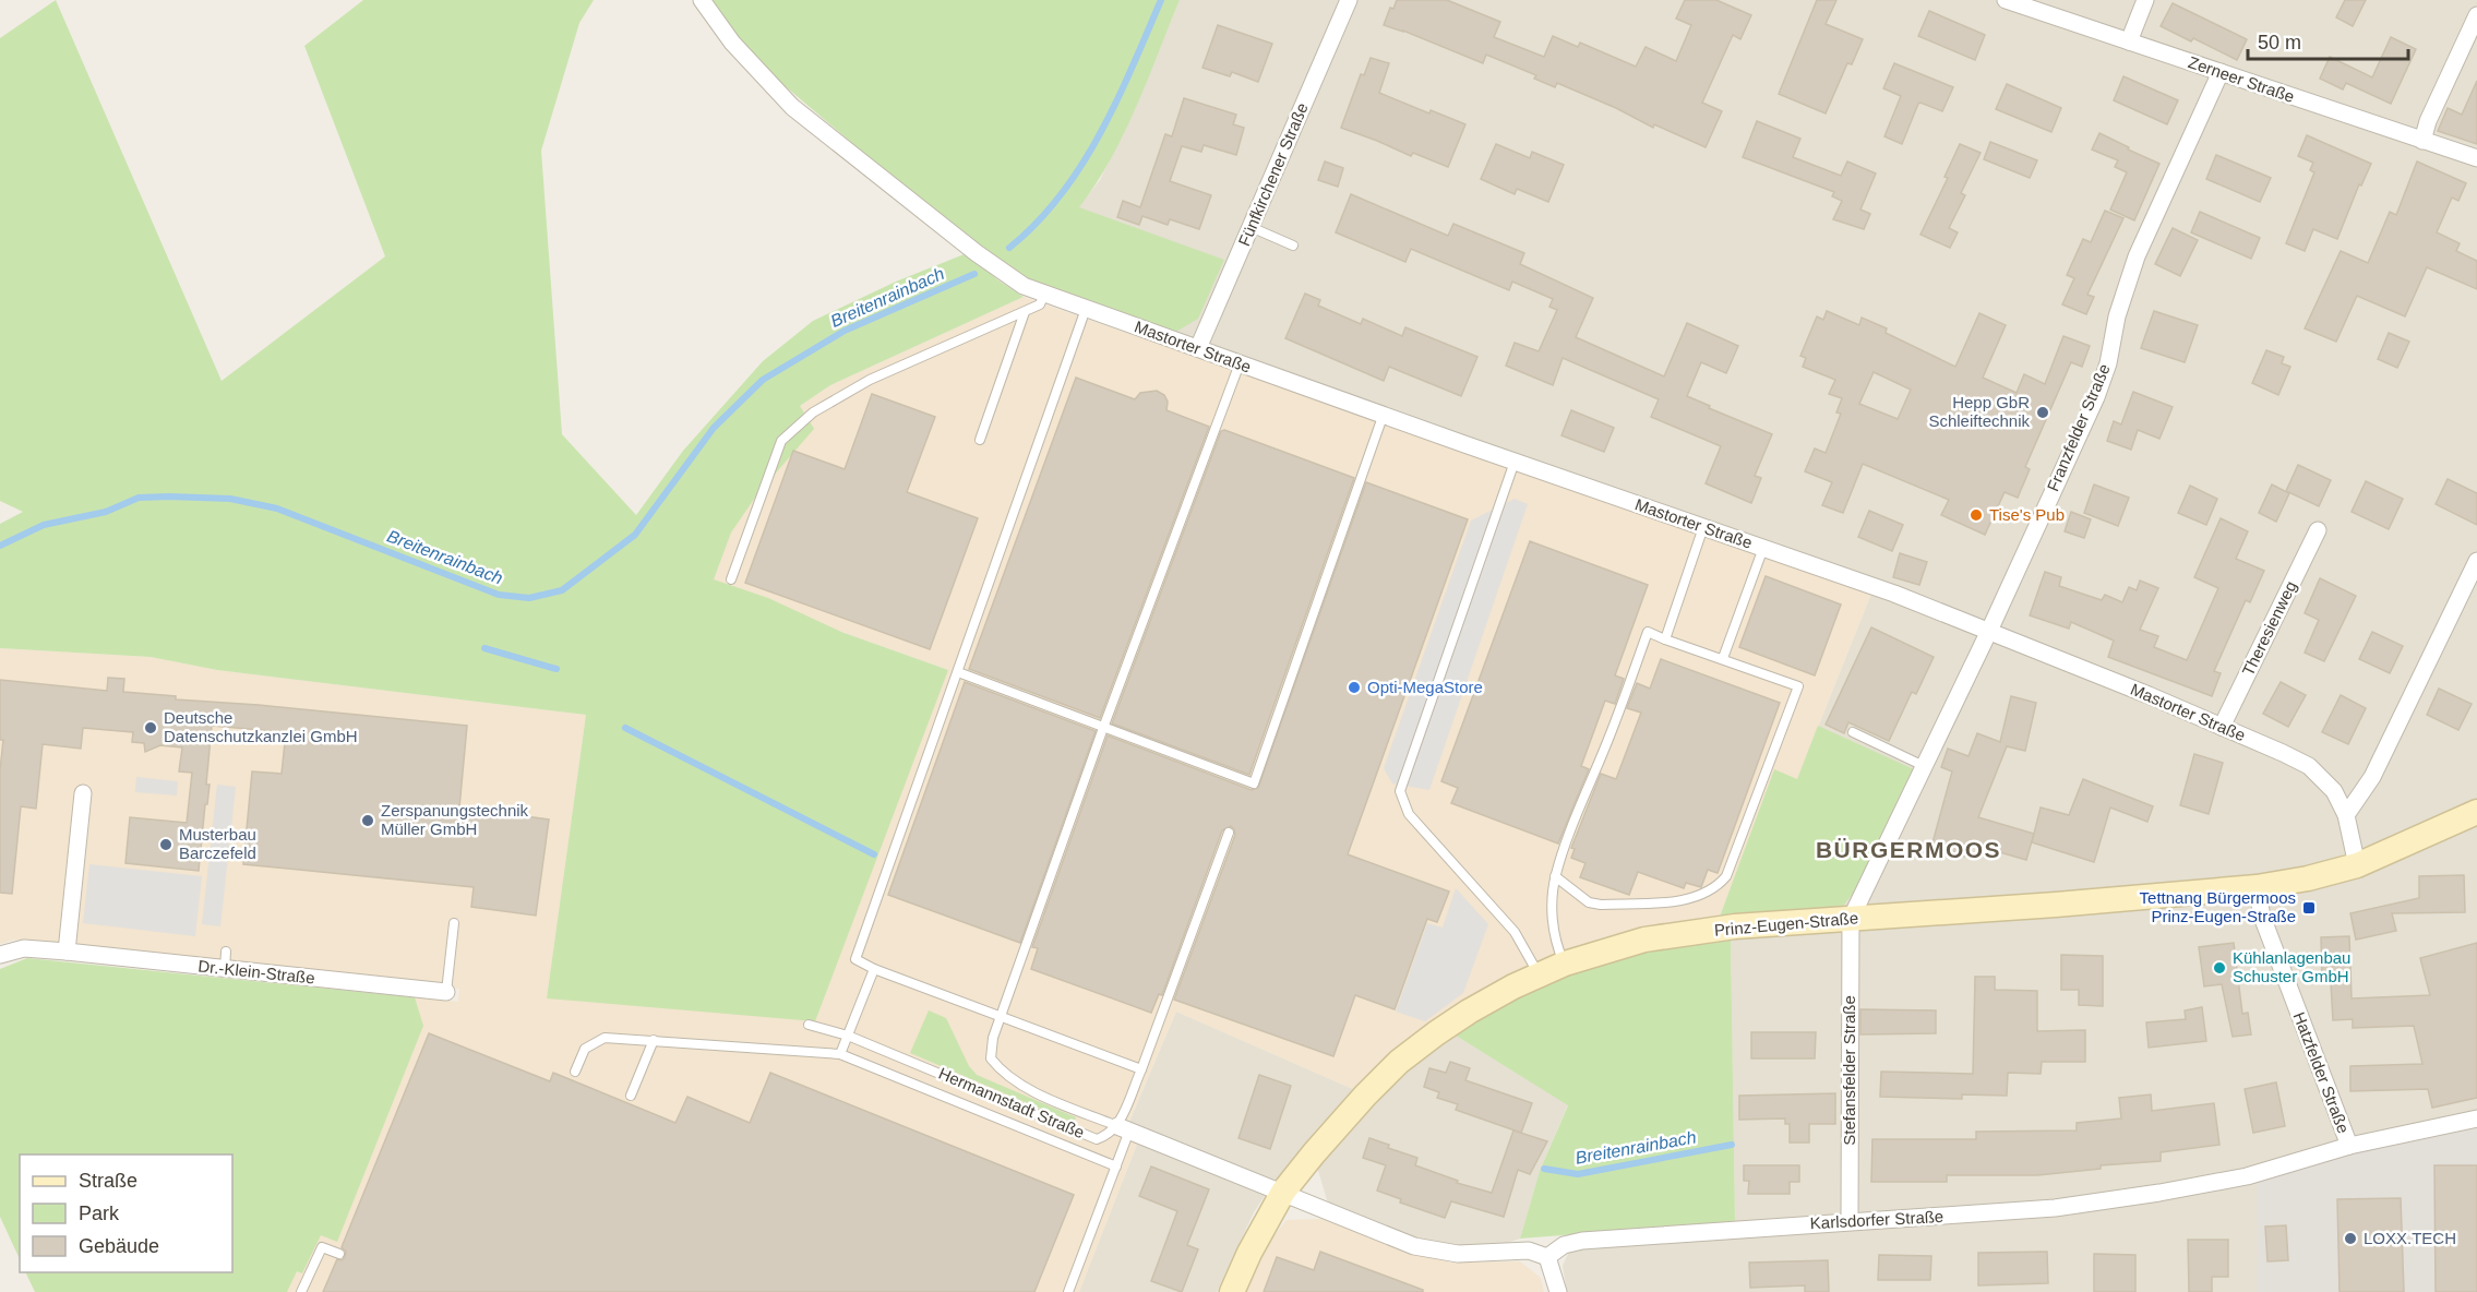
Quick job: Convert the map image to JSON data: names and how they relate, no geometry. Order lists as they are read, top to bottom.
{
  "streets": {
    "street": [
      "Zerneer Straße",
      "Fünfkirchener Straße",
      "Mastorter Straße",
      "Franzfelder Straße",
      "Theresienweg",
      "Prinz-Eugen-Straße",
      "Dr.-Klein-Straße",
      "Stefansfelder Straße",
      "Hatzfelder Straße",
      "Karlsdorfer Straße"
    ],
    "lane": ["Hermannstadt Straße"]
  },
  "crossings": [
    ["Zerneer Straße", "Franzfelder Straße"],
    ["Fünfkirchener Straße", "Mastorter Straße"],
    ["Mastorter Straße", "Franzfelder Straße"],
    ["Mastorter Straße", "Theresienweg"],
    ["Mastorter Straße", "Prinz-Eugen-Straße"],
    ["Franzfelder Straße", "Prinz-Eugen-Straße"],
    ["Franzfelder Straße", "Stefansfelder Straße"],
    ["Prinz-Eugen-Straße", "Stefansfelder Straße"],
    ["Prinz-Eugen-Straße", "Hatzfelder Straße"],
    ["Stefansfelder Straße", "Karlsdorfer Straße"],
    ["Hatzfelder Straße", "Karlsdorfer Straße"]
  ],
  "districts": ["BÜRGERMOOS"],
  "water": ["Breitenrainbach"],
  "places": {
    "other": [
      "Hepp GbR Schleiftechnik",
      "Tise's Pub",
      "Opti-MegaStore",
      "Deutsche Datenschutzkanzlei GmbH",
      "Zerspanungstechnik Müller GmbH",
      "Musterbau Barczefeld",
      "Kühlanlagenbau Schuster GmbH",
      "LOXX.TECH"
    ],
    "transit": ["Tettnang Bürgermoos Prinz-Eugen-Straße"]
  },
  "legend": ["Straße", "Park", "Gebäude"],
  "scale_bar": "50 m"
}
